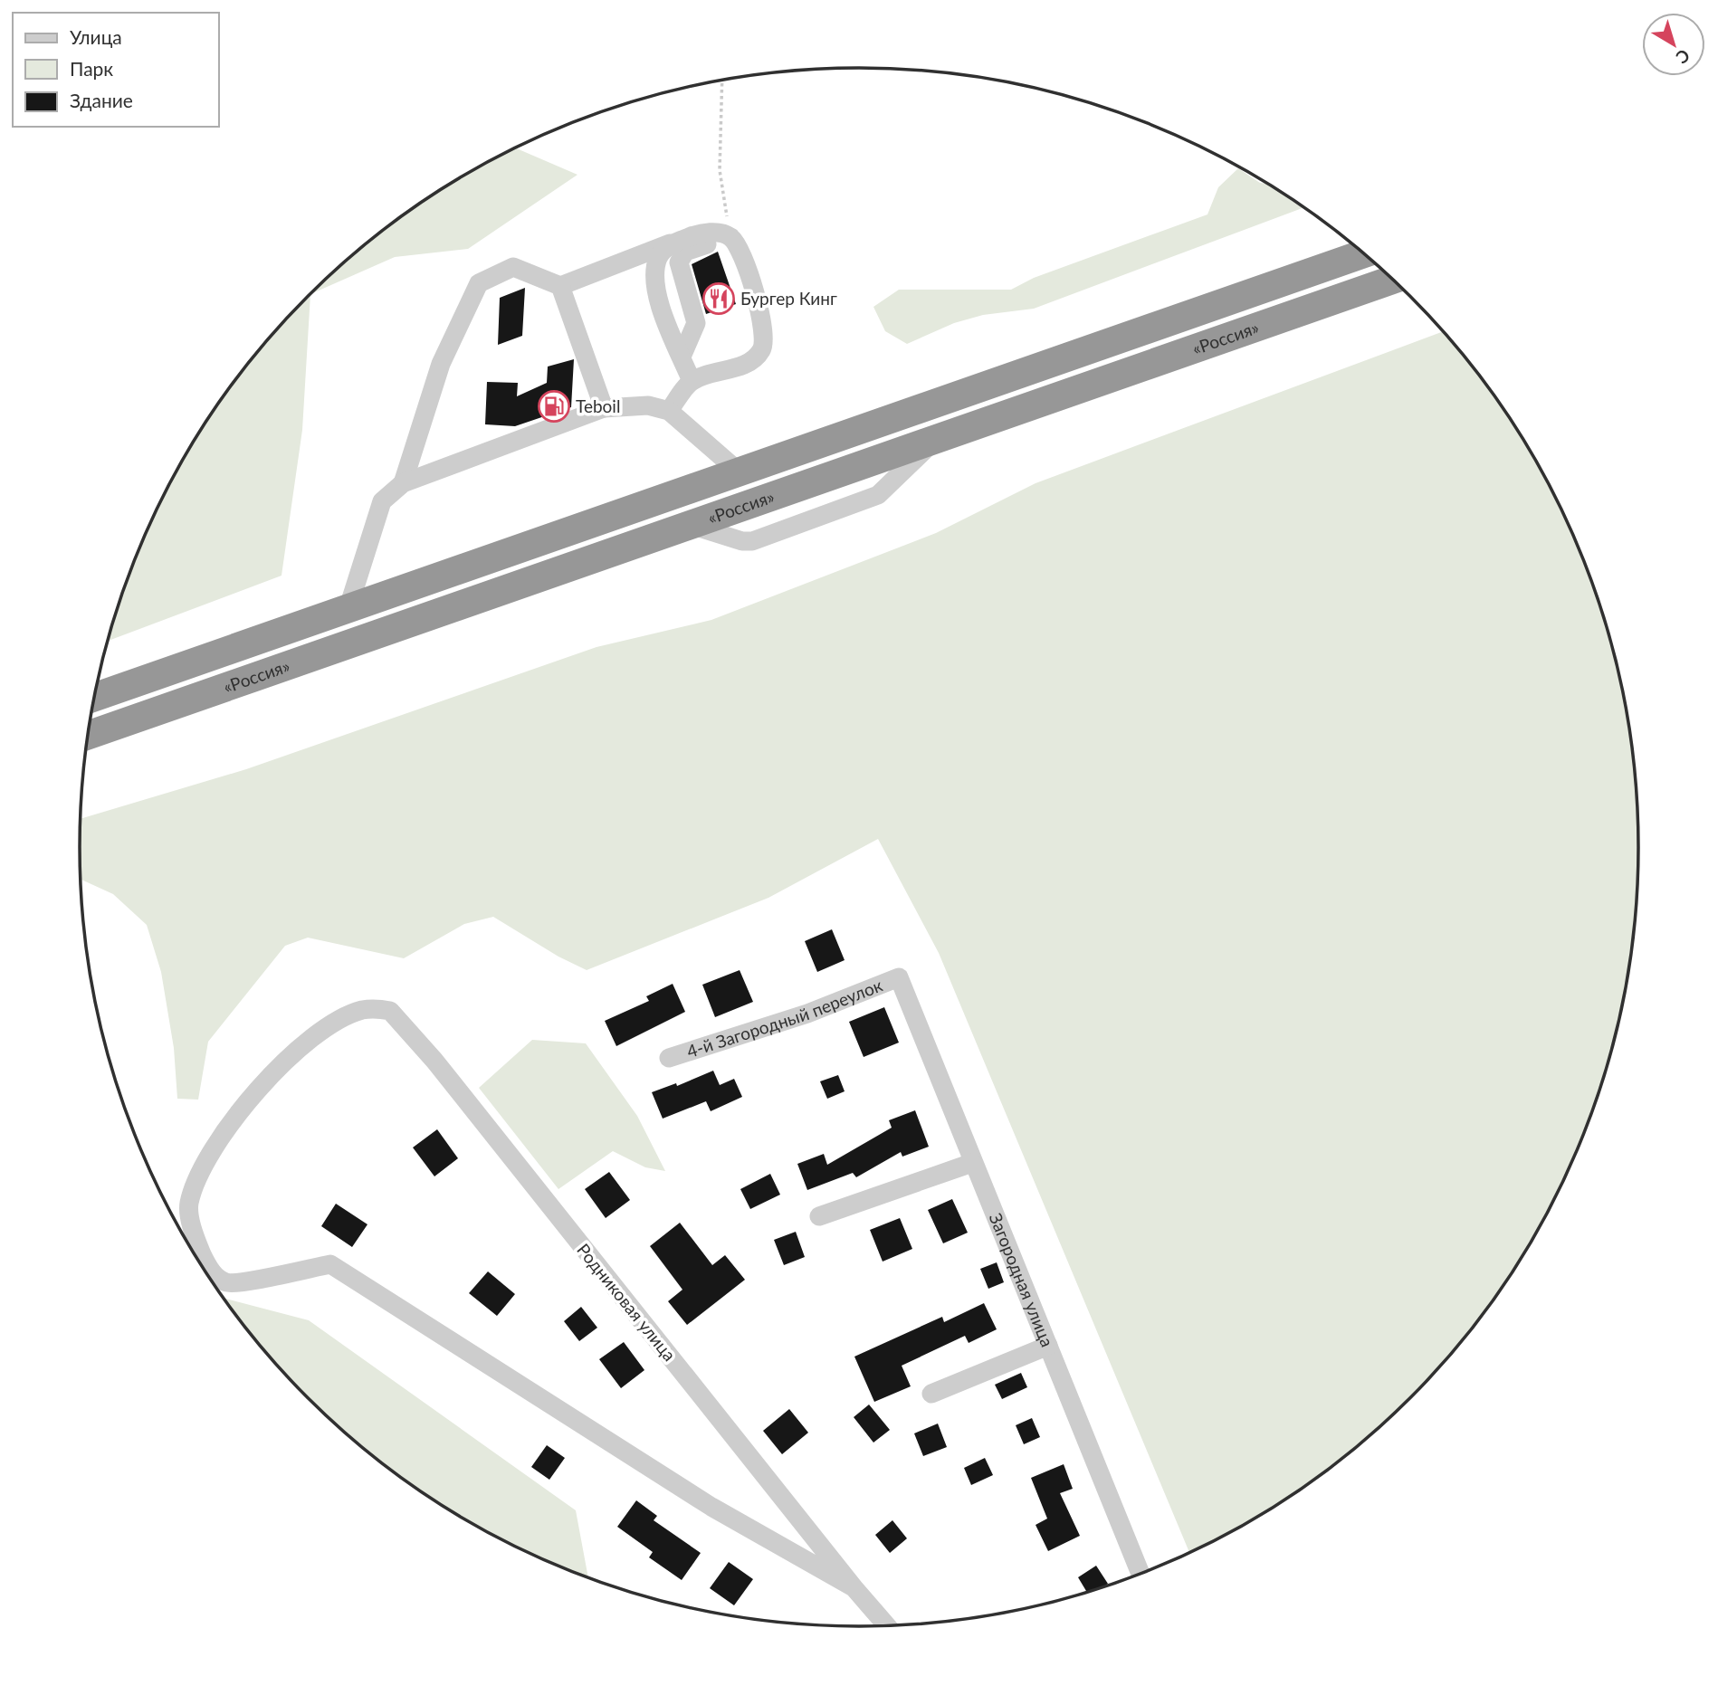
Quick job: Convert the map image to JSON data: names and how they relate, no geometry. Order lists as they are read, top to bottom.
{
  "streets": {
    "highway": ["«Россия»"],
    "street": ["4-й Загородный переулок", "Загородная улица", "Родниковая улица"]
  },
  "crossings": [
    ["4-й Загородный переулок", "Загородная улица"]
  ],
  "places": {
    "restaurant": ["Бургер Кинг"],
    "fuel station": ["Teboil"]
  },
  "legend": ["Улица", "Парк", "Здание"],
  "north": "bottom right"
}
